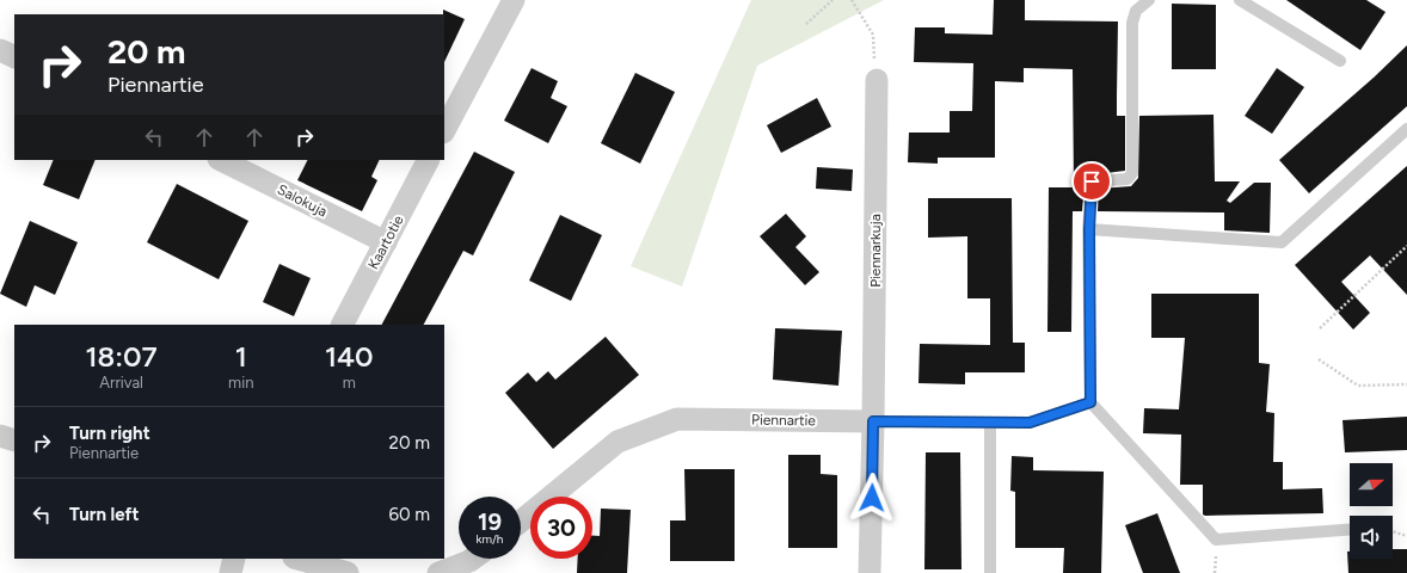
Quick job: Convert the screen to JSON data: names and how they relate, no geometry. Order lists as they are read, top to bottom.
{
  "streets": {
    "street": [
      "Salokuja",
      "Kaartotie",
      "Piennarkuja",
      "Piennartie"
    ]
  },
  "crossings": [
    ["Salokuja", "Kaartotie"],
    ["Piennarkuja", "Piennartie"]
  ],
  "north": "right",
  "page": {
    "turn": ["20 m", "Piennartie"],
    "eta": [
      "18:07",
      "Arrival",
      "1",
      "min",
      "140",
      "m"
    ],
    "list": [
      {
        "name": "Turn right",
        "note": "Piennartie",
        "value": "20 m"
      },
      {
        "name": "Turn left",
        "value": "60 m"
      }
    ],
    "speed": "19 km/h",
    "limit": "30"
  }
}
